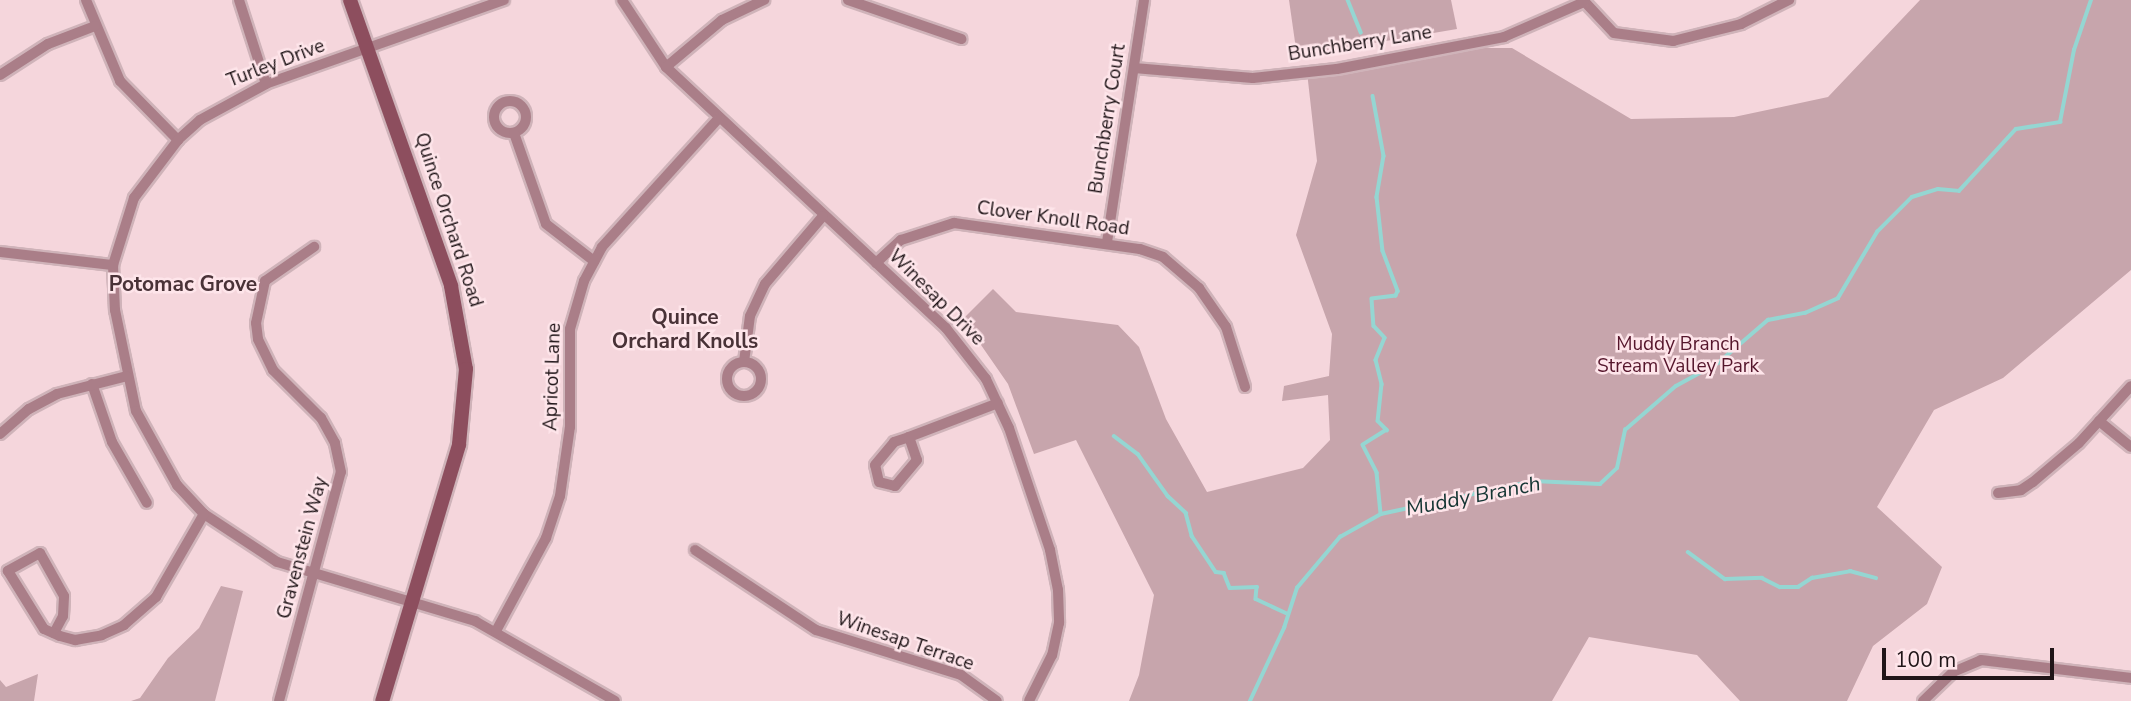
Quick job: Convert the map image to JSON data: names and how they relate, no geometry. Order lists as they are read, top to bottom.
{
  "streets": {
    "street": [
      "Bunchberry Lane",
      "Turley Drive",
      "Bunchberry Court",
      "Clover Knoll Road",
      "Quince Orchard Road",
      "Winesap Drive",
      "Apricot Lane",
      "Gravenstein Way",
      "Winesap Terrace"
    ]
  },
  "crossings": [
    ["Bunchberry Lane", "Bunchberry Court"],
    ["Turley Drive", "Quince Orchard Road"],
    ["Turley Drive", "Gravenstein Way"],
    ["Bunchberry Court", "Clover Knoll Road"],
    ["Clover Knoll Road", "Winesap Drive"],
    ["Winesap Drive", "Apricot Lane"]
  ],
  "districts": ["Potomac Grove", "Quince Orchard Knolls"],
  "water": ["Muddy Branch"],
  "parks": ["Muddy Branch Stream Valley Park"],
  "scale_bar": "100 m"
}
